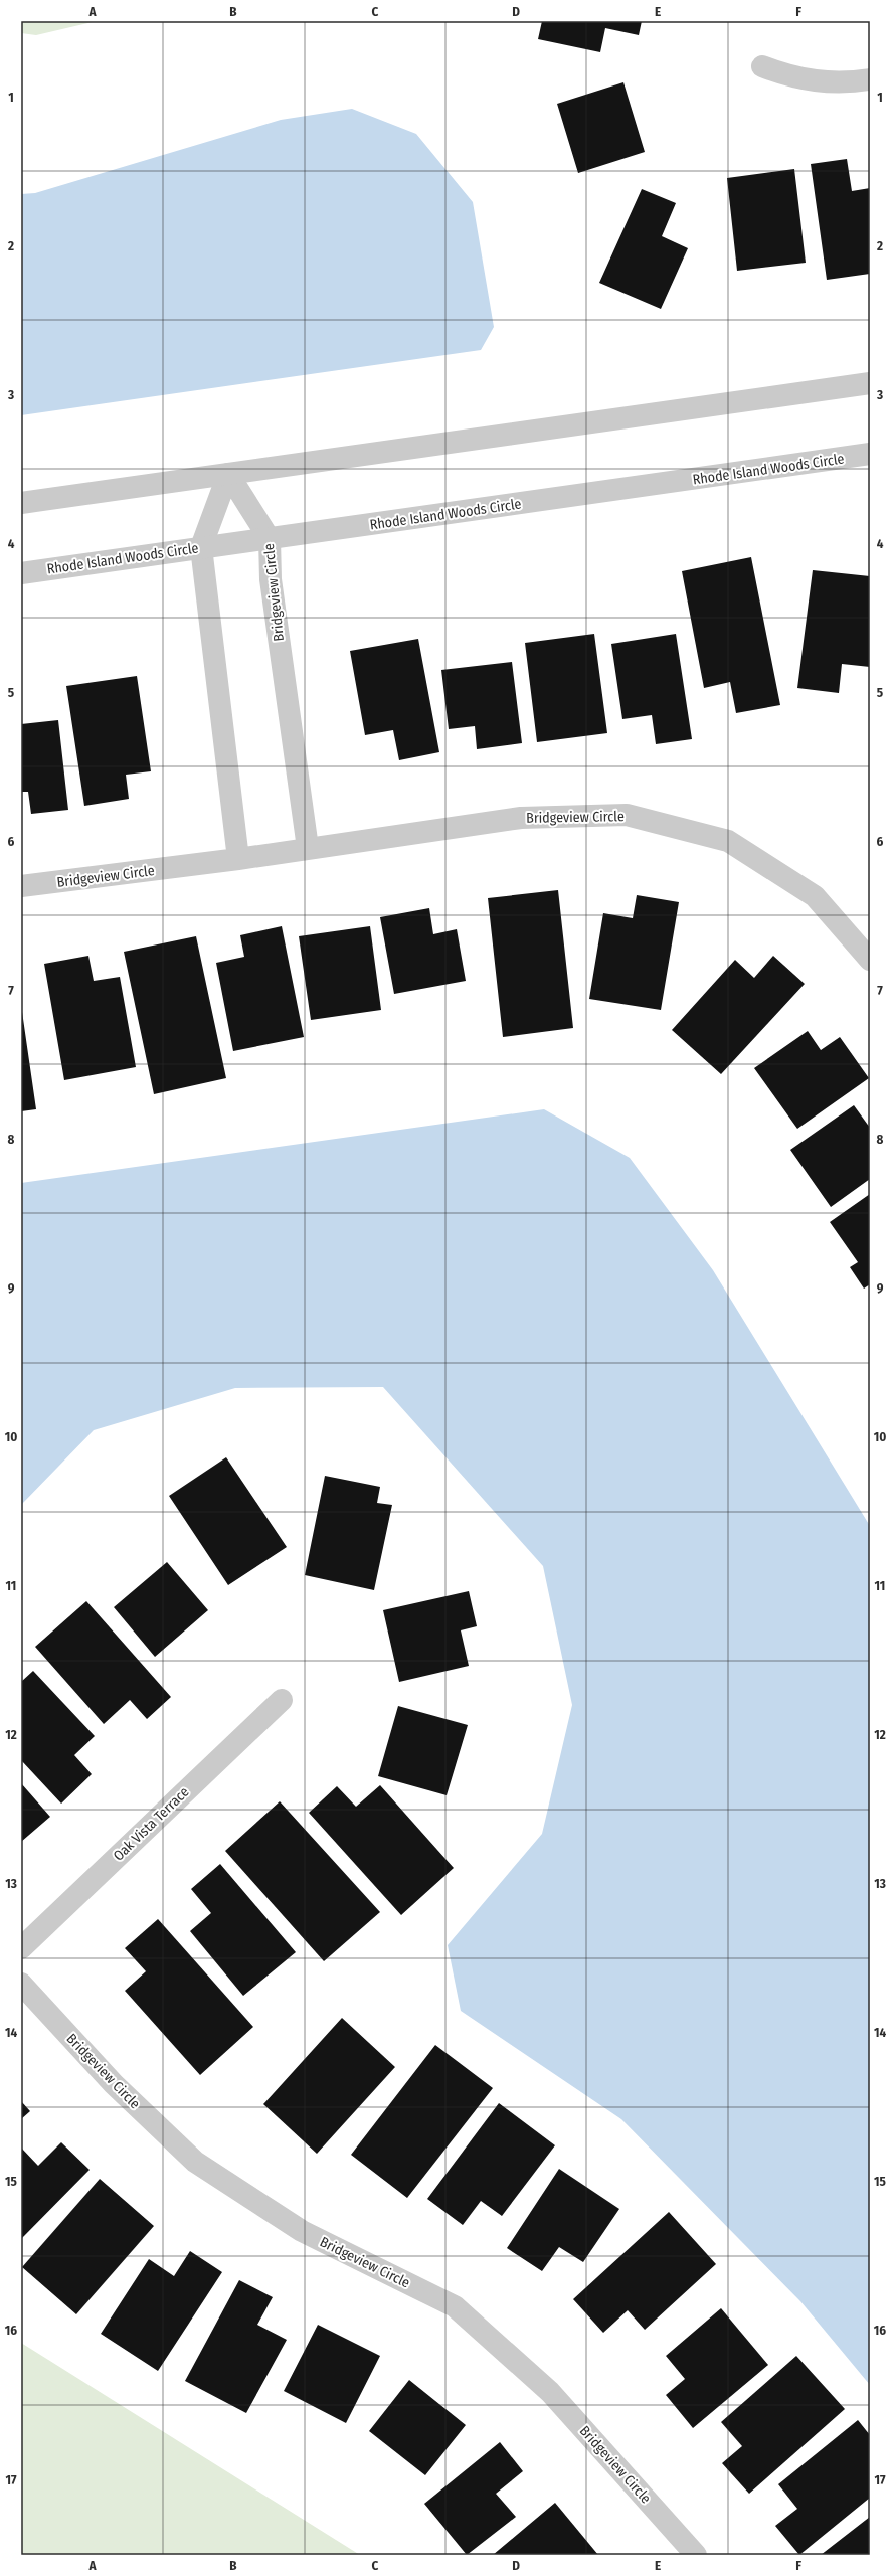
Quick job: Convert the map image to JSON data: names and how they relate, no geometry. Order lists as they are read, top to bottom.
{
  "streets": {
    "street": ["Rhode Island Woods Circle", "Bridgeview Circle", "Oak Vista Terrace"]
  },
  "crossings": [
    ["Rhode Island Woods Circle", "Bridgeview Circle"]
  ],
  "grid": {
    "columns": [
      "A",
      "B",
      "C",
      "D",
      "E",
      "F"
    ],
    "rows": [
      "1",
      "2",
      "3",
      "4",
      "5",
      "6",
      "7",
      "8",
      "9",
      "10",
      "11",
      "12",
      "13",
      "14",
      "15",
      "16",
      "17"
    ]
  }
}
